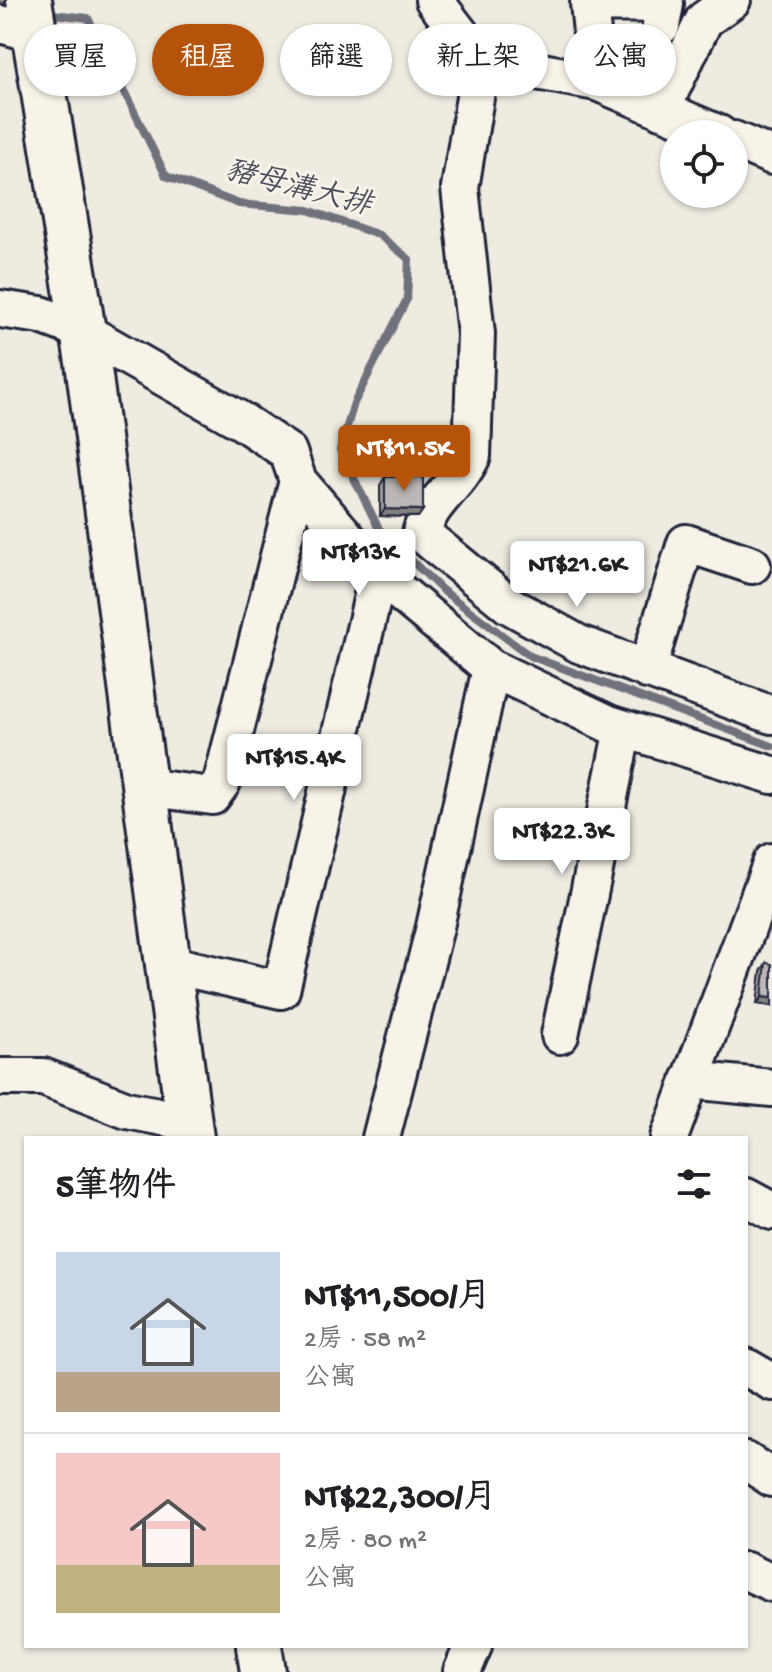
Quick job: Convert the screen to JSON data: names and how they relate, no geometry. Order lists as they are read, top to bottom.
{
  "water": ["豬母溝大排"],
  "page": {
    "chip": [
      "買屋",
      "租屋",
      "篩選",
      "新上架",
      "公寓"
    ],
    "price": [
      "NT$11.5K",
      "NT$13K",
      "NT$21.6K",
      "NT$15.4K",
      "NT$22.3K"
    ],
    "heading": "5筆物件",
    "list": [
      {
        "name": "NT$11,500/月",
        "note": "2房 · 58 m² · 公寓"
      },
      {
        "name": "NT$22,300/月",
        "note": "2房 · 80 m² · 公寓"
      }
    ]
  }
}
